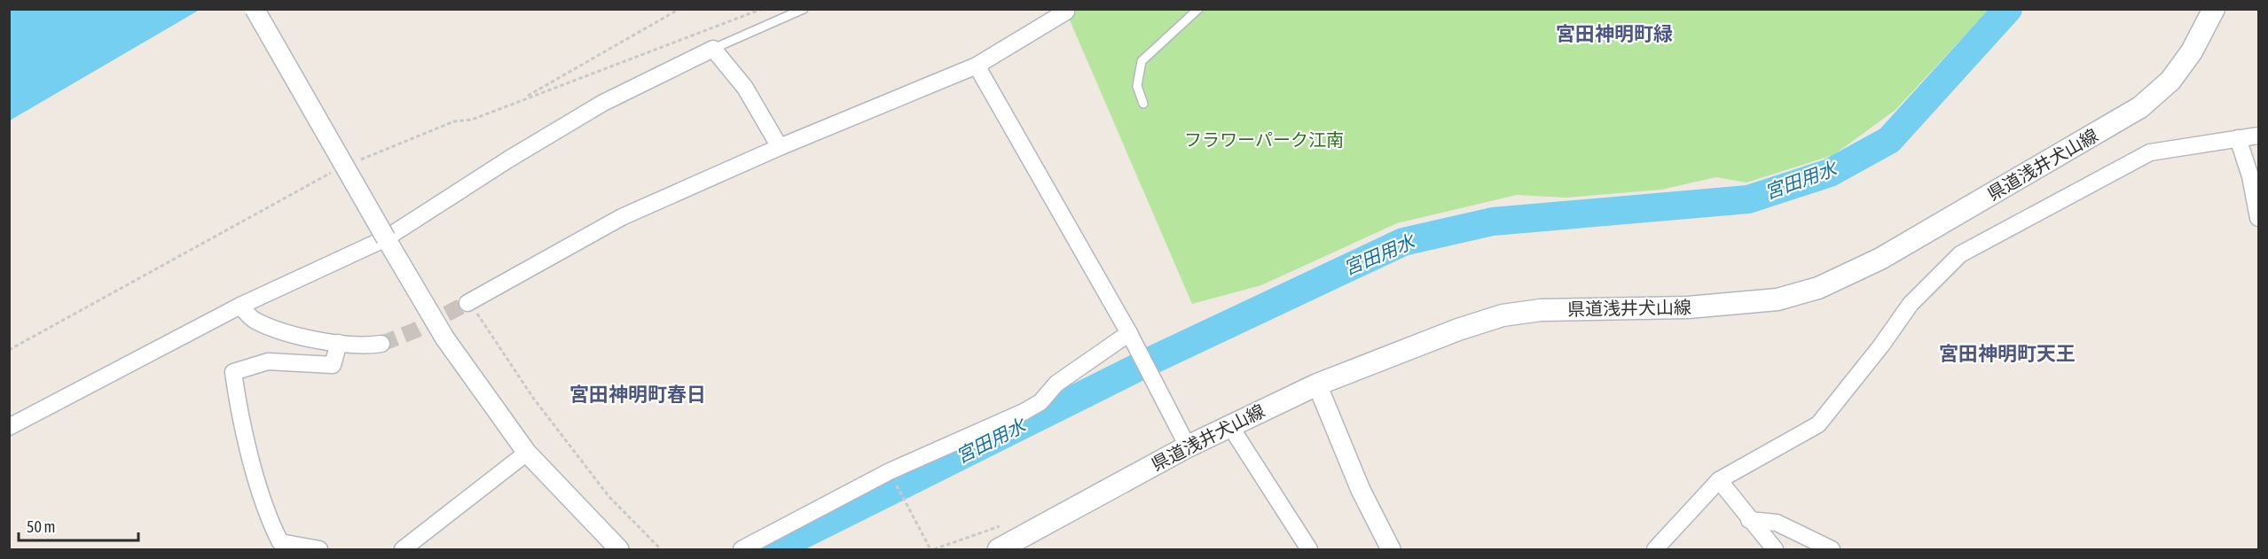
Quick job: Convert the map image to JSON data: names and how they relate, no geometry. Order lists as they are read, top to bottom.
{
  "streets": {
    "main road": ["県道浅井犬山線"]
  },
  "districts": ["宮田神明町緑", "宮田神明町天王", "宮田神明町春日"],
  "water": ["宮田用水"],
  "parks": ["フラワーパーク江南"],
  "scale_bar": "50 m"
}
